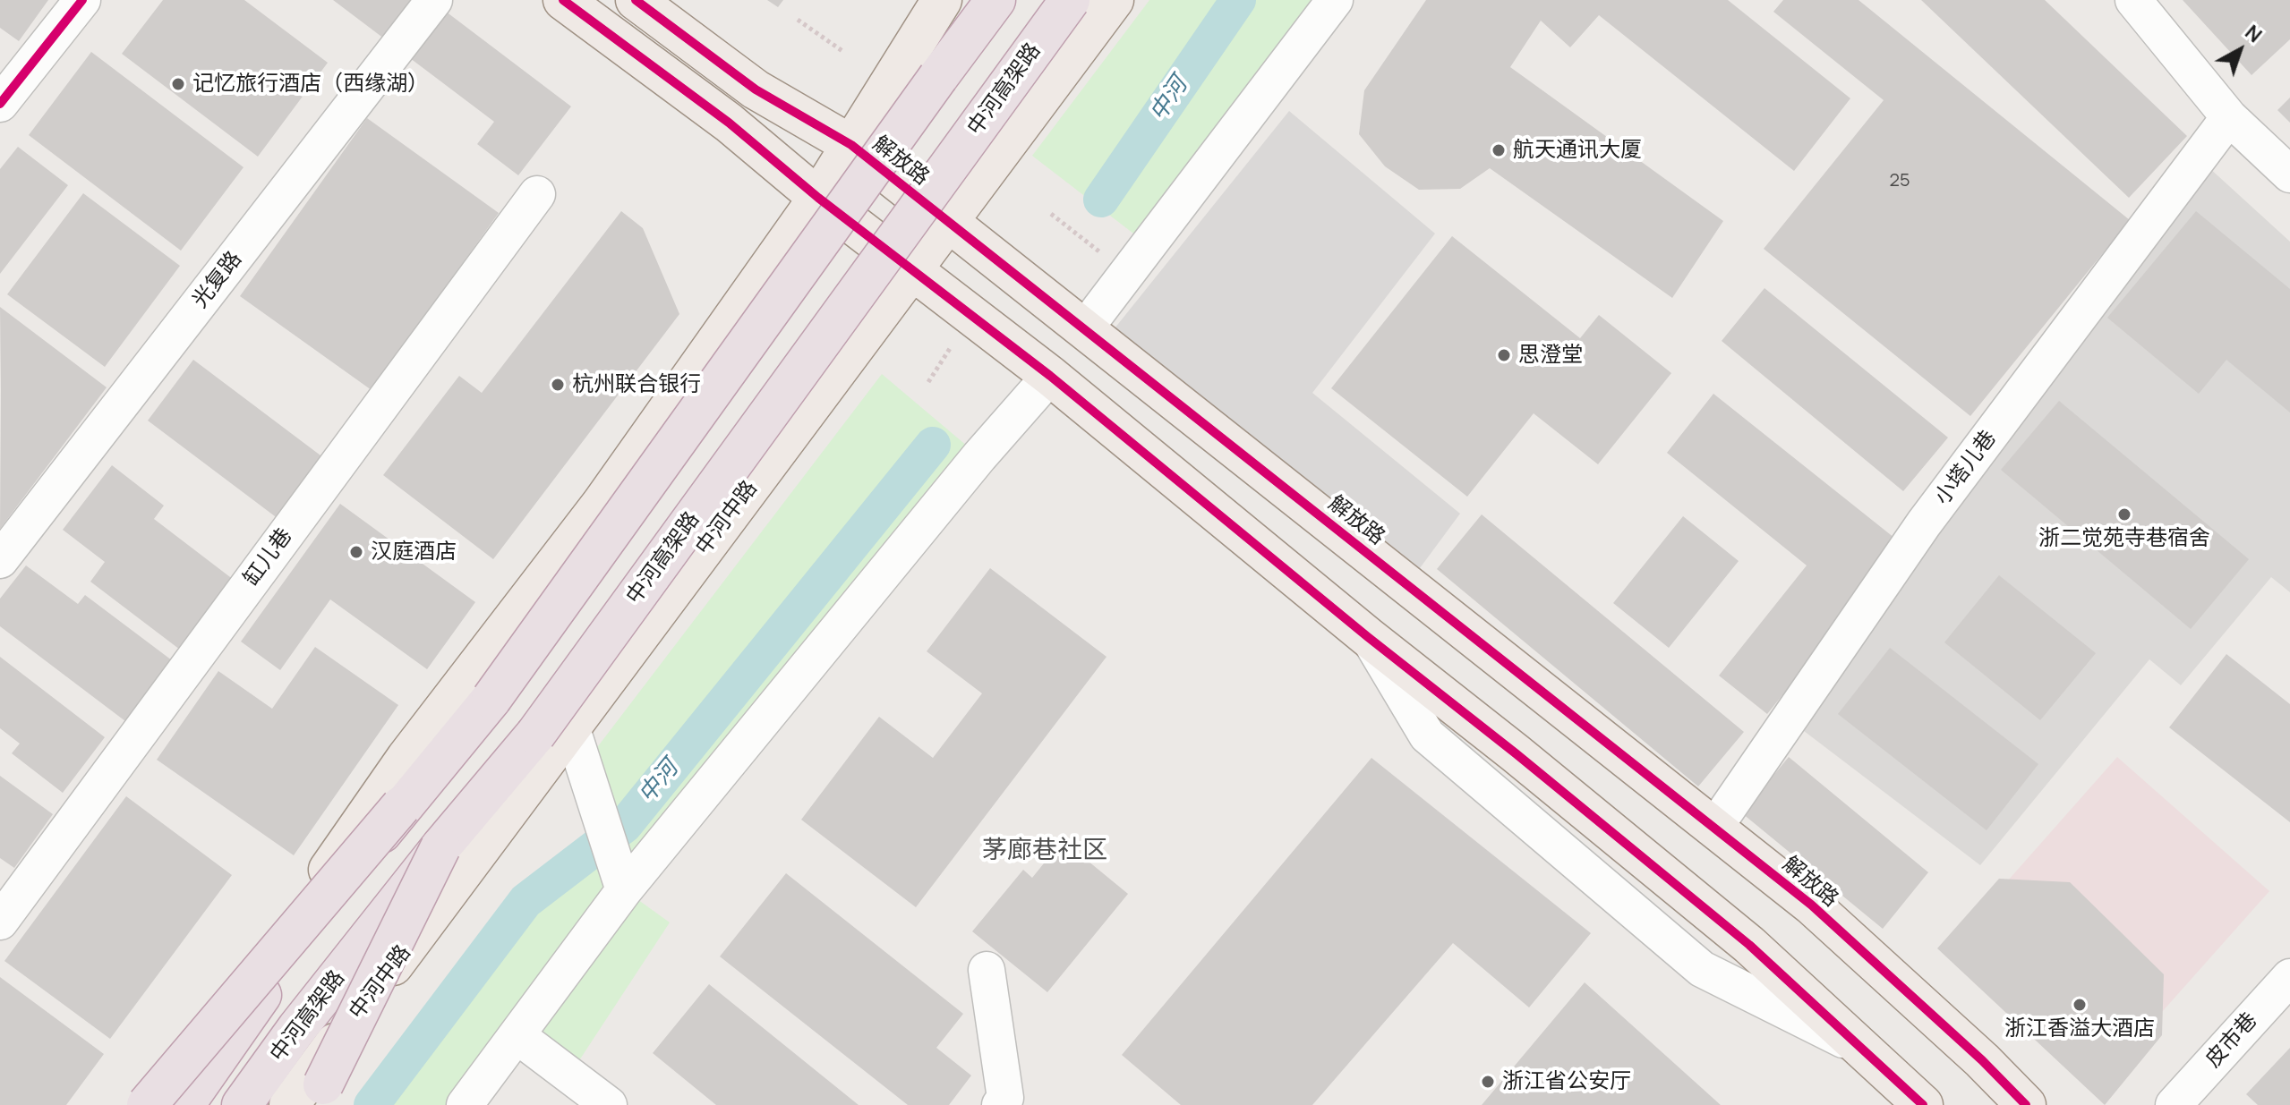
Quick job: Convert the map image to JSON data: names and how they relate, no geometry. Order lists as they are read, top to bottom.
{
  "streets": {
    "highway": ["中河高架路"],
    "main road": ["解放路", "中河中路"],
    "street": [
      "光复路",
      "小塔儿巷",
      "缸儿巷",
      "皮市巷"
    ]
  },
  "crossings": [
    ["解放路", "小塔儿巷"],
    ["解放路", "中河中路"]
  ],
  "districts": ["茅廊巷社区"],
  "water": ["中河"],
  "places": [
    "记忆旅行酒店（西缘湖）",
    "航天通讯大厦",
    "思澄堂",
    "杭州联合银行",
    "浙二觉苑寺巷宿舍",
    "汉庭酒店",
    "浙江香溢大酒店",
    "浙江省公安厅"
  ],
  "house_numbers": ["25"],
  "north": "top right"
}
